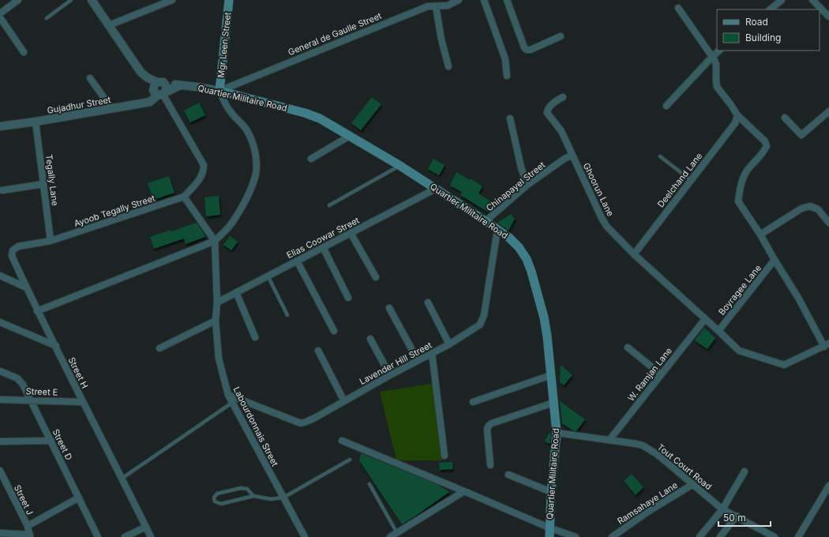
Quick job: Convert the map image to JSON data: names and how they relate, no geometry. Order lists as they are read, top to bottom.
{
  "streets": {
    "main road": ["Mgr Leen Street", "Quartier Militaire Road"],
    "street": [
      "General de Gaulle Street",
      "Gujadhur Street",
      "Tegally Lane",
      "Deelchand Lane",
      "Chinapayel Street",
      "Ghoorun Lane",
      "Ayoob Tegally Street",
      "Elias Coowar Street",
      "Boyragee Lane",
      "Lavender Hill Street",
      "Street H",
      "W. Ramjan Lane",
      "Street E",
      "Labourdonnais Street",
      "Street D",
      "Tout Court Road",
      "Street J",
      "Ramsahaye Lane"
    ]
  },
  "crossings": [
    ["General de Gaulle Street", "Mgr Leen Street"],
    ["General de Gaulle Street", "Quartier Militaire Road"],
    ["Mgr Leen Street", "Quartier Militaire Road"],
    ["Quartier Militaire Road", "Gujadhur Street"],
    ["Quartier Militaire Road", "Chinapayel Street"],
    ["Quartier Militaire Road", "Elias Coowar Street"],
    ["Quartier Militaire Road", "Lavender Hill Street"],
    ["Quartier Militaire Road", "Tout Court Road"],
    ["Gujadhur Street", "Tegally Lane"],
    ["Tegally Lane", "Ayoob Tegally Street"],
    ["Tegally Lane", "Street H"],
    ["Deelchand Lane", "Ghoorun Lane"],
    ["Chinapayel Street", "Ghoorun Lane"],
    ["Ghoorun Lane", "Boyragee Lane"],
    ["Ghoorun Lane", "W. Ramjan Lane"],
    ["Ayoob Tegally Street", "Street H"],
    ["Elias Coowar Street", "Labourdonnais Street"],
    ["Lavender Hill Street", "Labourdonnais Street"],
    ["Street H", "Street E"],
    ["W. Ramjan Lane", "Tout Court Road"],
    ["Street E", "Street D"],
    ["Tout Court Road", "Ramsahaye Lane"]
  ],
  "legend": ["Road", "Building"],
  "scale_bar": "50 m"
}
